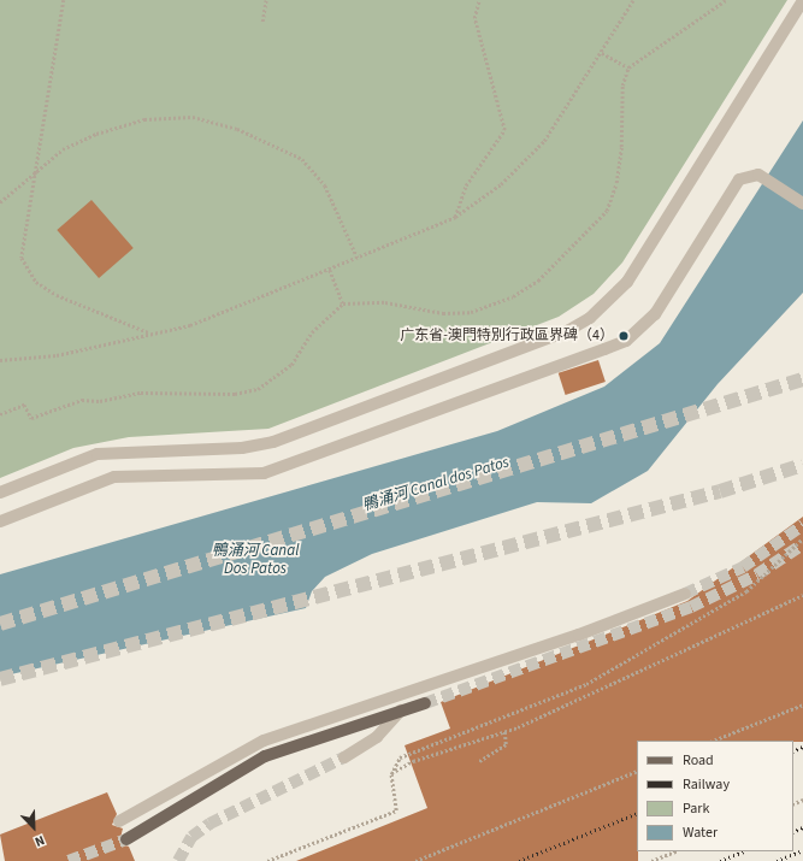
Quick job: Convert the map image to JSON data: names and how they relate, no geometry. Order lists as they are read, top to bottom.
{
  "water": ["鴨涌河 Canal dos Patos", "鴨涌河 Canal Dos Patos"],
  "places": ["广东省-澳門特別行政區界碑（4）"],
  "legend": [
    "Road",
    "Railway",
    "Park",
    "Water"
  ],
  "north": "bottom right"
}
